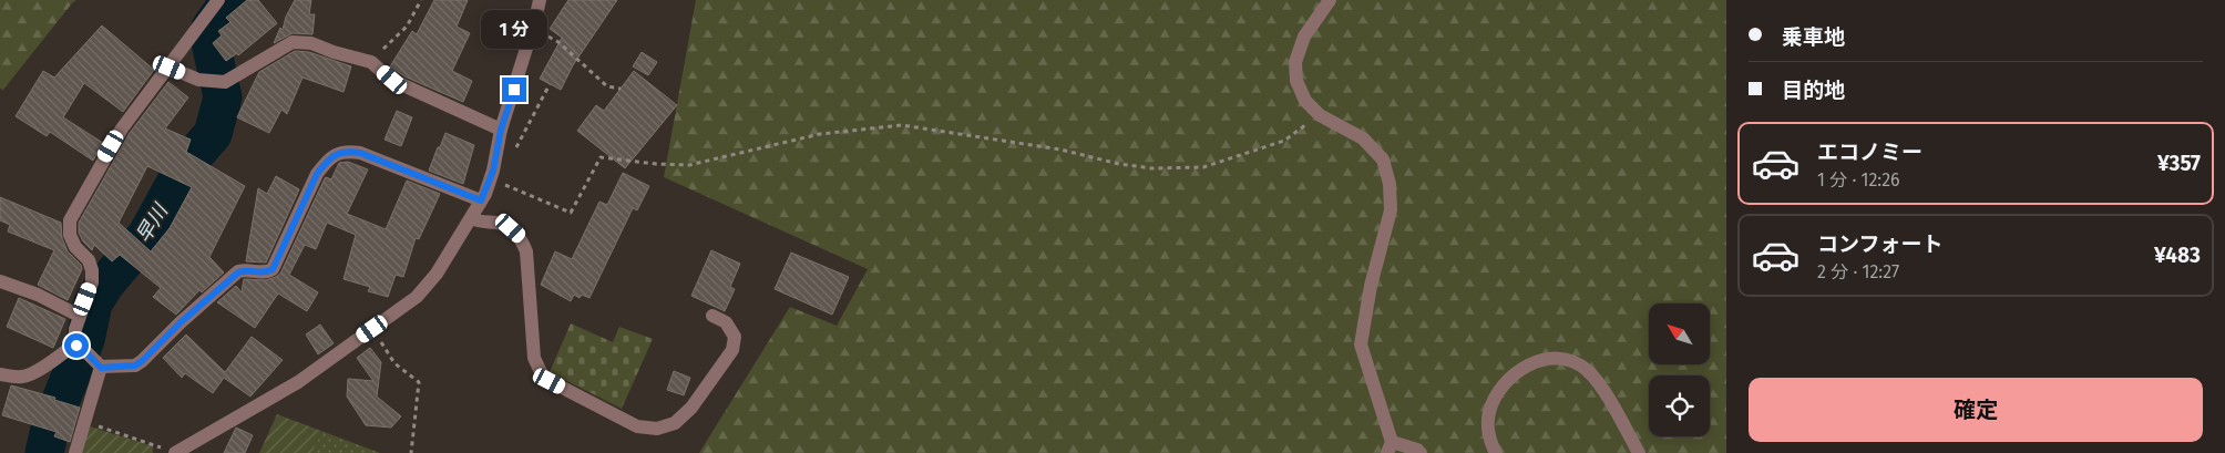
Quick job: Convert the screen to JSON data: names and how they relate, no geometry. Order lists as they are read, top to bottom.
{
  "water": ["早川"],
  "north": "top left",
  "page": {
    "banner": ["乗車地", "目的地"],
    "bubble": "1 分",
    "list": [
      {
        "name": "エコノミー",
        "note": "1 分 · 12:26",
        "value": "¥357"
      },
      {
        "name": "コンフォート",
        "note": "2 分 · 12:27",
        "value": "¥483"
      }
    ],
    "buttons": "確定"
  }
}
